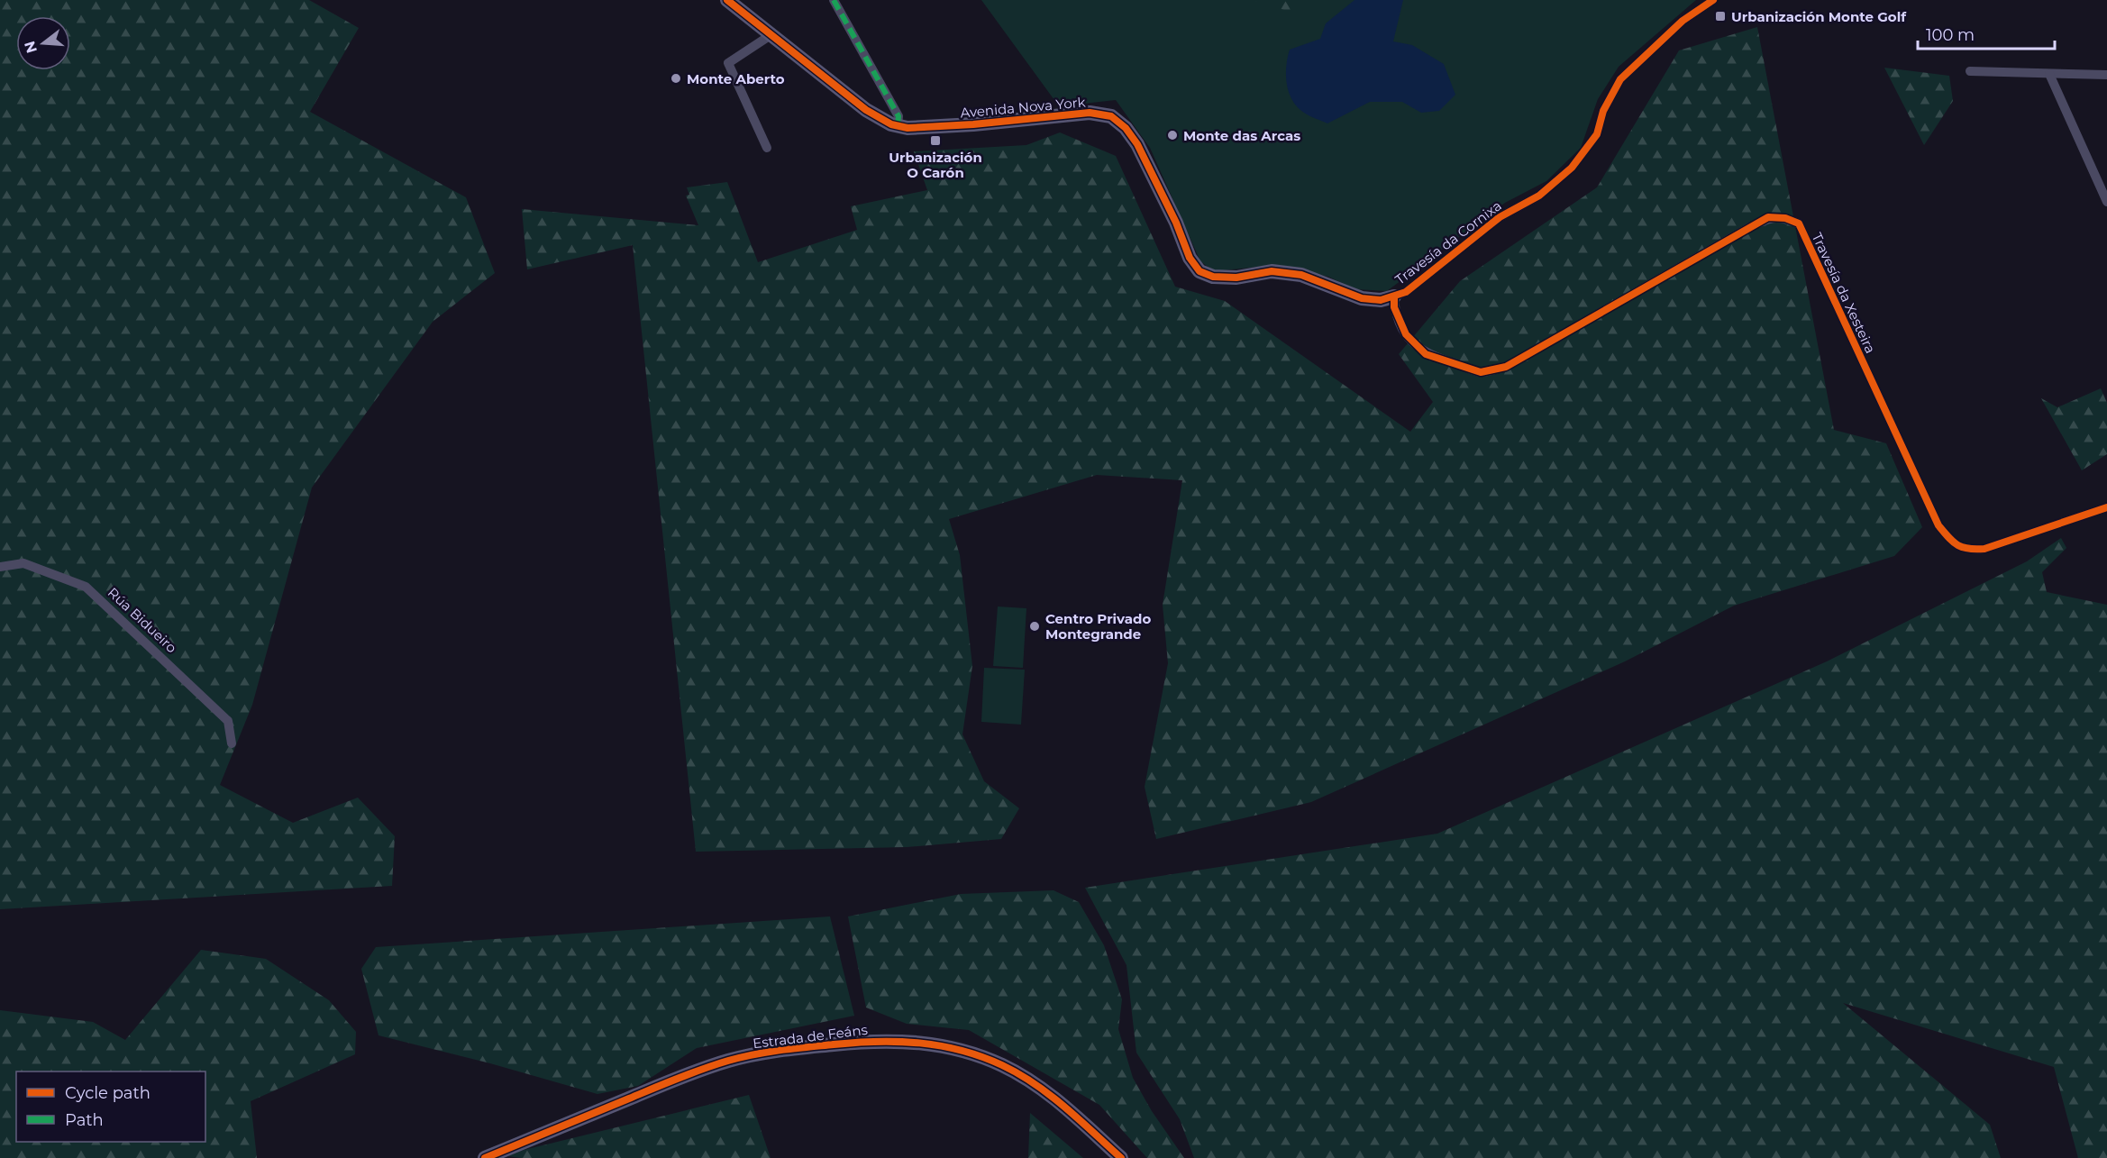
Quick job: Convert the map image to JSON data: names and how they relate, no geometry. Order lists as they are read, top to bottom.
{
  "streets": {
    "street": [
      "Avenida Nova York",
      "Travesía da Cornixa",
      "Travesía da Xesteira",
      "Rúa Bidueiro",
      "Estrada de Feáns"
    ]
  },
  "crossings": [
    ["Avenida Nova York", "Travesía da Cornixa"],
    ["Avenida Nova York", "Travesía da Xesteira"],
    ["Travesía da Cornixa", "Travesía da Xesteira"]
  ],
  "places": {
    "transit": ["Urbanización Monte Golf", "Urbanización O Carón"],
    "other": ["Monte Aberto", "Monte das Arcas", "Centro Privado Montegrande"]
  },
  "legend": ["Cycle path", "Path"],
  "scale_bar": "100 m",
  "north": "left"
}
